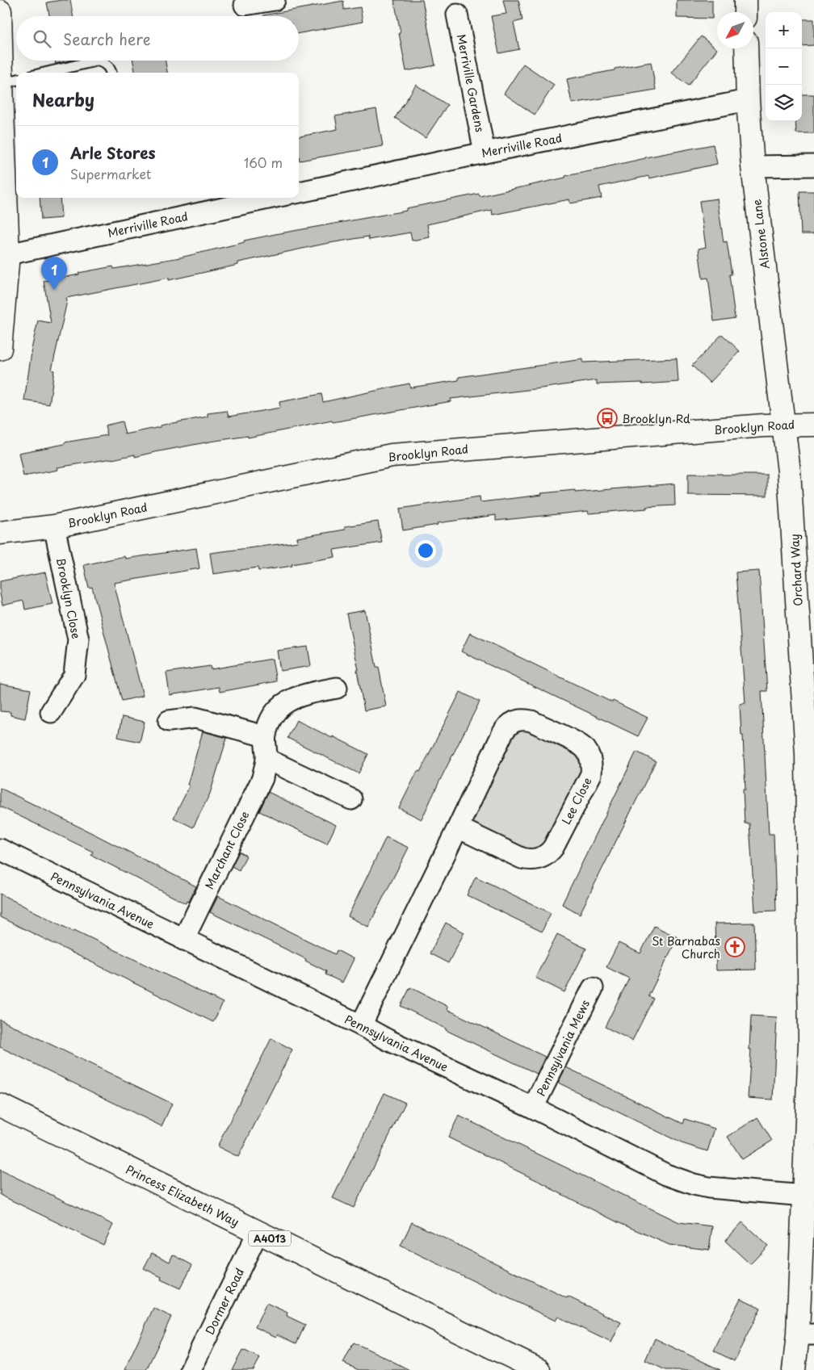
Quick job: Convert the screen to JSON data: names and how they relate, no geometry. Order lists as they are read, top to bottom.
{
  "streets": {
    "street": [
      "Merriville Gardens",
      "Merriville Road",
      "Alstone Lane",
      "Brooklyn Road",
      "Orchard Way",
      "Brooklyn Close",
      "Lee Close",
      "Marchant Close",
      "Pennsylvania Avenue",
      "Pennsylvania Mews",
      "Princess Elizabeth Way",
      "A4013",
      "Dormer Road"
    ]
  },
  "crossings": [
    ["Merriville Gardens", "Merriville Road"],
    ["Merriville Road", "Alstone Lane"],
    ["Alstone Lane", "Brooklyn Road"],
    ["Alstone Lane", "Orchard Way"],
    ["Brooklyn Road", "Orchard Way"],
    ["Brooklyn Road", "Brooklyn Close"],
    ["Orchard Way", "Pennsylvania Avenue"],
    ["Lee Close", "Pennsylvania Avenue"],
    ["Marchant Close", "Pennsylvania Avenue"],
    ["Pennsylvania Avenue", "Pennsylvania Mews"],
    ["Princess Elizabeth Way", "Dormer Road"]
  ],
  "places": {
    "bus stop": ["Brooklyn Rd"],
    "church": ["St Barnabas Church"]
  },
  "north": "bottom left",
  "page": {
    "map_buttons": ["+", "−"],
    "search": "Search here",
    "heading": "Nearby",
    "list": [
      {
        "mark": "1",
        "name": "Arle Stores",
        "note": "Supermarket",
        "value": "160 m"
      }
    ],
    "pins": "1"
  }
}
